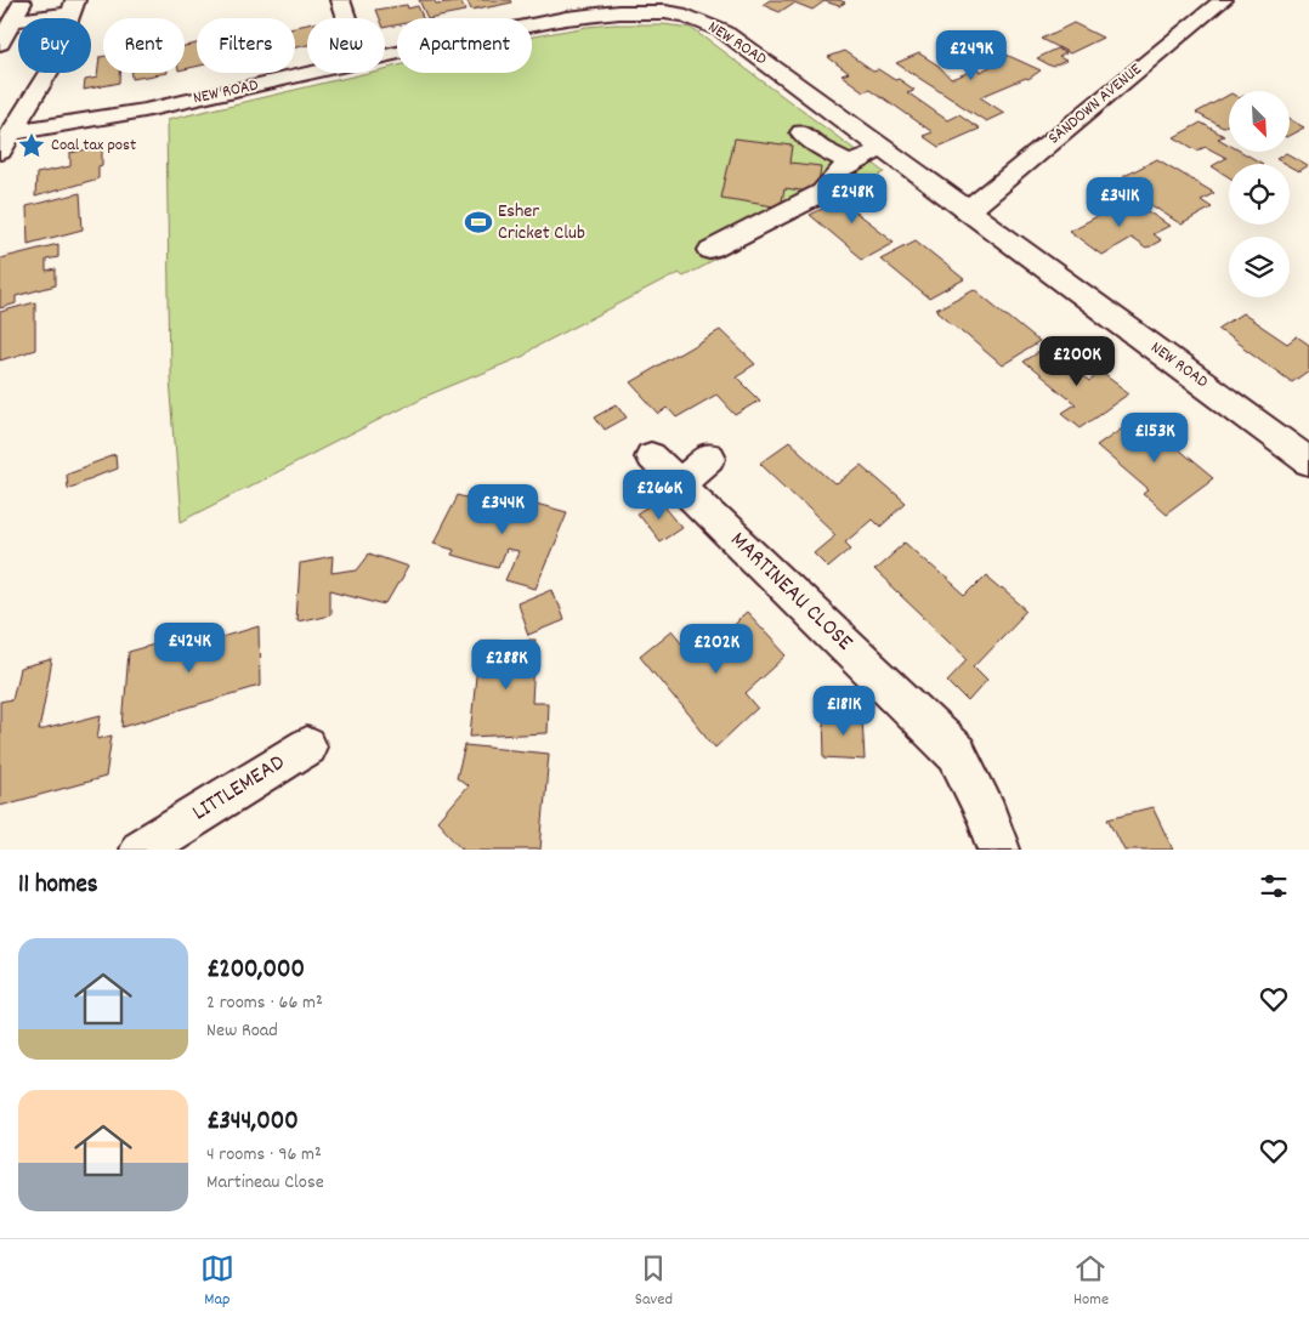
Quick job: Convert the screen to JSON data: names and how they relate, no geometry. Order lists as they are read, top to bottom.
{
  "streets": {
    "street": [
      "NEW ROAD",
      "SANDOWN AVENUE",
      "MARTINEAU CLOSE",
      "LITTLEMEAD"
    ]
  },
  "crossings": [
    ["NEW ROAD", "SANDOWN AVENUE"]
  ],
  "places": {
    "place": ["Coal tax post"],
    "sports": ["Esher Cricket Club"]
  },
  "north": "bottom right",
  "page": {
    "chip": [
      "Buy",
      "Rent",
      "Filters",
      "New",
      "Apartment"
    ],
    "price": [
      "£249K",
      "£248K",
      "£341K",
      "£200K",
      "£153K",
      "£266K",
      "£344K",
      "£424K",
      "£202K",
      "£288K",
      "£181K"
    ],
    "heading": "11 homes",
    "list": [
      {
        "name": "£200,000",
        "note": "2 rooms · 66 m² · New Road"
      },
      {
        "name": "£344,000",
        "note": "4 rooms · 96 m² · Martineau Close"
      }
    ],
    "tabs": ["Map", "Saved", "Home"]
  }
}
